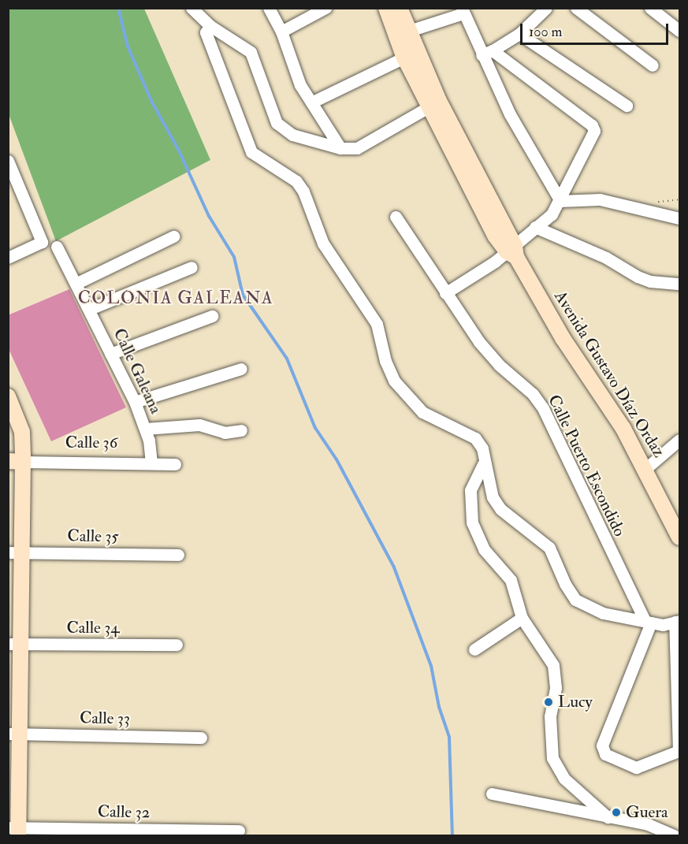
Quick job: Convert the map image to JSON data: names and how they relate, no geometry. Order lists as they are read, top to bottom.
{
  "streets": {
    "street": [
      "Calle Galeana",
      "Avenida Gustavo Díaz Ordaz",
      "Calle 36",
      "Calle Puerto Escondido",
      "Calle 35",
      "Calle 34",
      "Calle 33",
      "Calle 32"
    ]
  },
  "crossings": [
    ["Calle Galeana", "Calle 36"]
  ],
  "districts": ["COLONIA GALEANA"],
  "places": ["Lucy", "Guera"],
  "scale_bar": "100 m"
}
